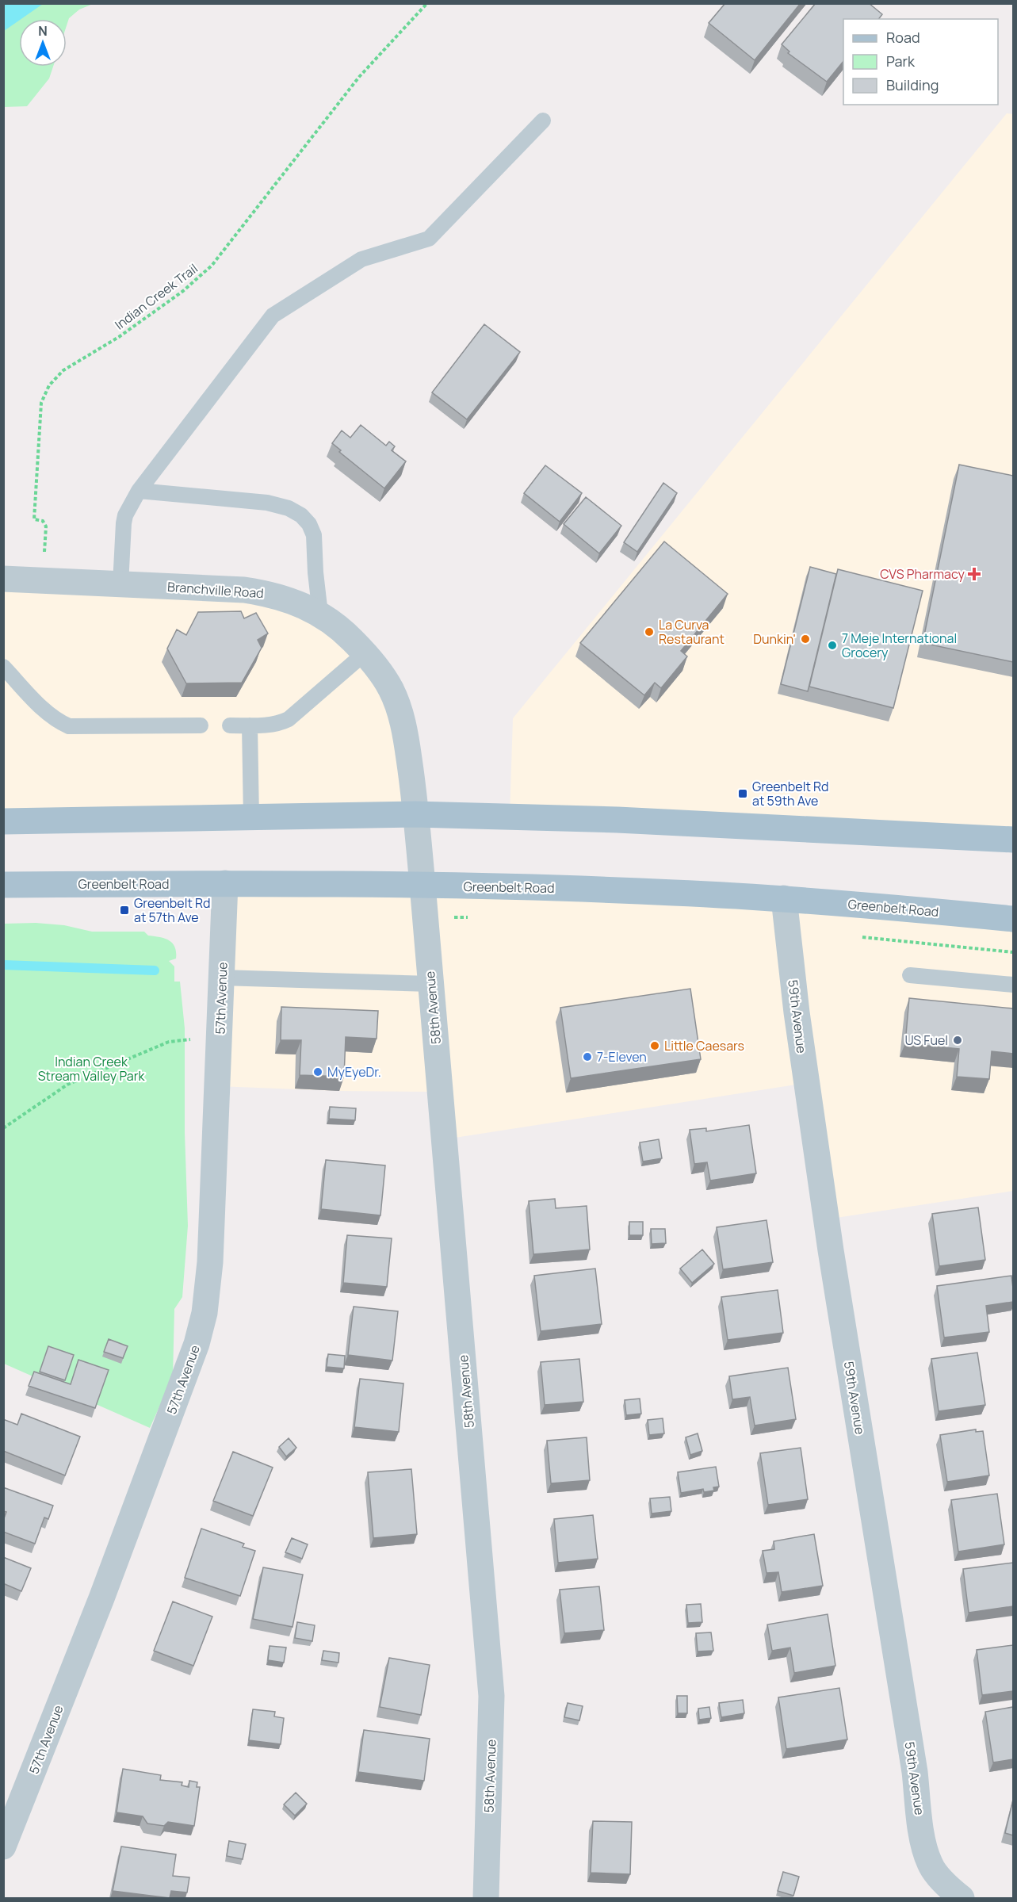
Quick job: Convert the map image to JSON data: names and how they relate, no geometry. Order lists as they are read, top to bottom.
{
  "streets": {
    "main road": ["Greenbelt Road"],
    "street": [
      "Branchville Road",
      "57th Avenue",
      "58th Avenue",
      "59th Avenue"
    ],
    "path": ["Indian Creek Trail"]
  },
  "crossings": [
    ["Indian Creek Trail", "Branchville Road"],
    ["Branchville Road", "Greenbelt Road"],
    ["Branchville Road", "58th Avenue"],
    ["Greenbelt Road", "57th Avenue"],
    ["Greenbelt Road", "58th Avenue"],
    ["Greenbelt Road", "59th Avenue"]
  ],
  "parks": ["Indian Creek Stream Valley Park"],
  "places": {
    "health": ["CVS Pharmacy"],
    "other": [
      "La Curva Restaurant",
      "Dunkin'",
      "7 Meje International Grocery",
      "US Fuel",
      "Little Caesars",
      "7-Eleven",
      "MyEyeDr."
    ],
    "transit": ["Greenbelt Rd at 59th Ave", "Greenbelt Rd at 57th Ave"]
  },
  "legend": ["Road", "Park", "Building"],
  "north": "top"
}
